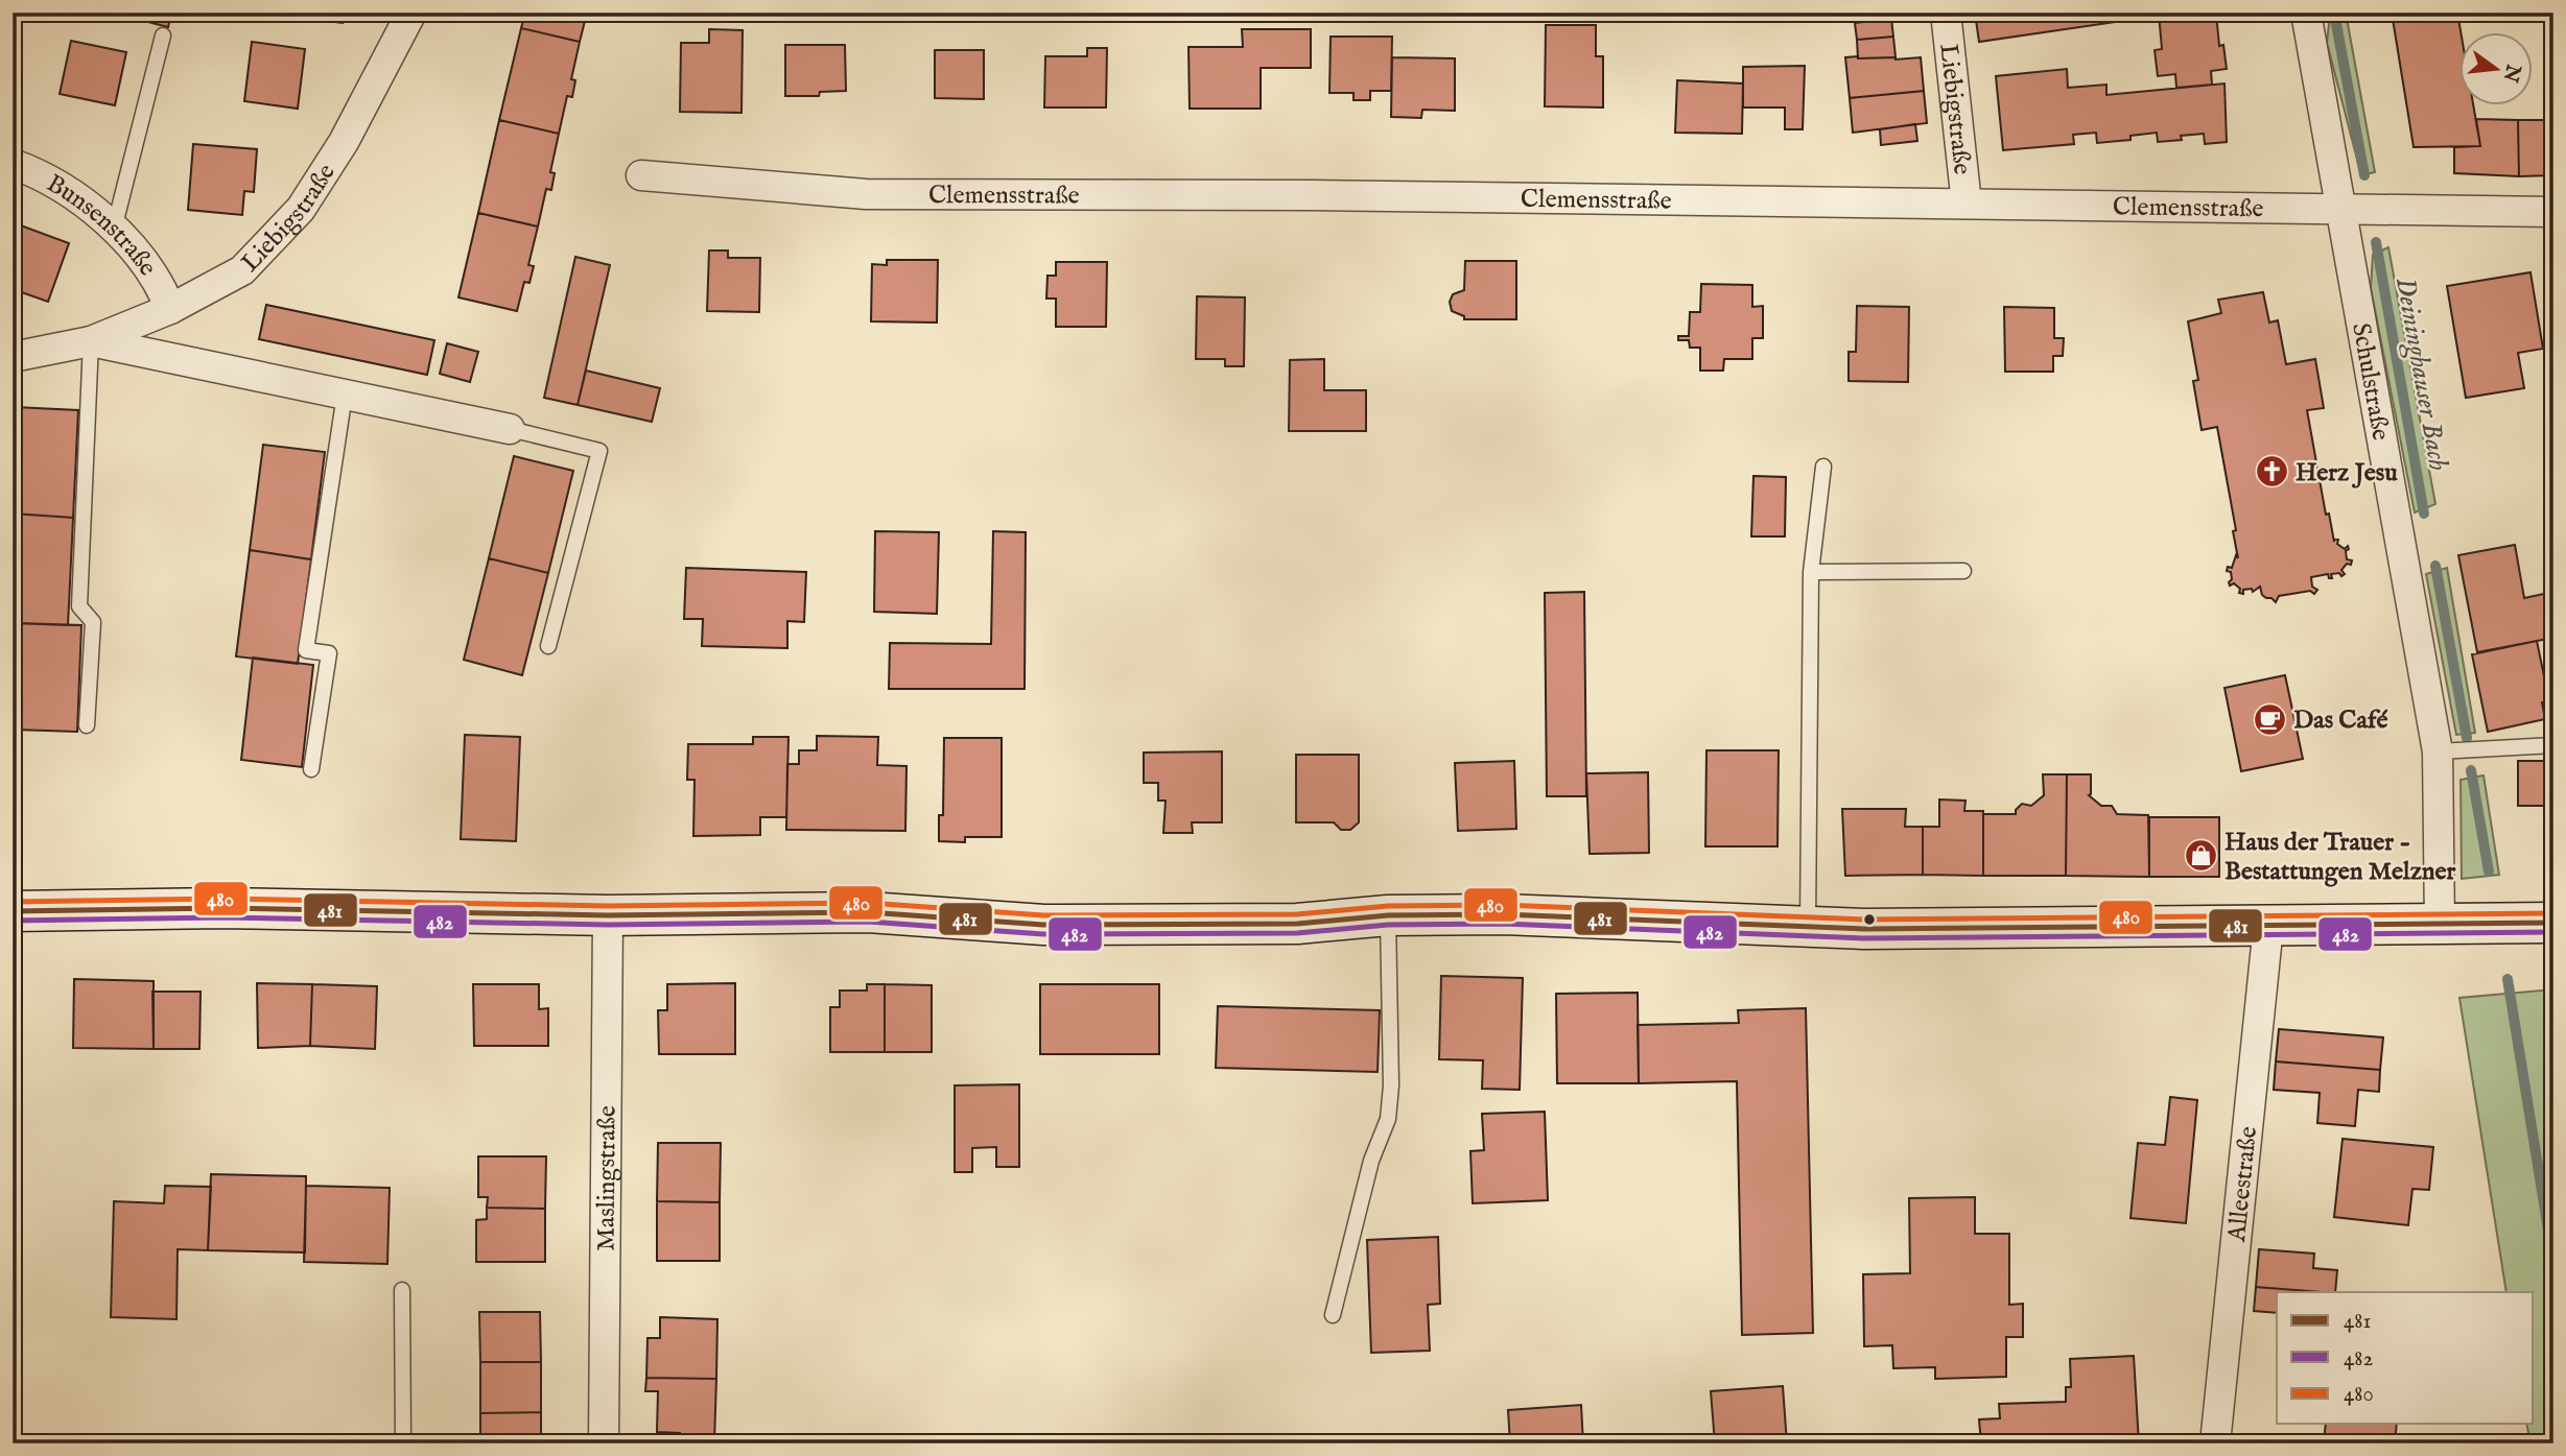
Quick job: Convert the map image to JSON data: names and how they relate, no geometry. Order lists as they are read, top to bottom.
{
  "streets": {
    "street": [
      "Liebigstraße",
      "Clemensstraße",
      "Bunsenstraße",
      "Schulstraße",
      "Maslingstraße",
      "Alleestraße"
    ]
  },
  "crossings": [
    ["Liebigstraße", "Clemensstraße"],
    ["Liebigstraße", "Bunsenstraße"],
    ["Clemensstraße", "Schulstraße"]
  ],
  "water": ["Deininghauser Bach"],
  "places": {
    "church": ["Herz Jesu"],
    "cafe": ["Das Café"],
    "shop": ["Haus der Trauer - Bestattungen Melzner"]
  },
  "lines": ["transit line 480", "transit line 481", "transit line 482"],
  "legend": ["481", "482", "480"],
  "north": "right"
}
